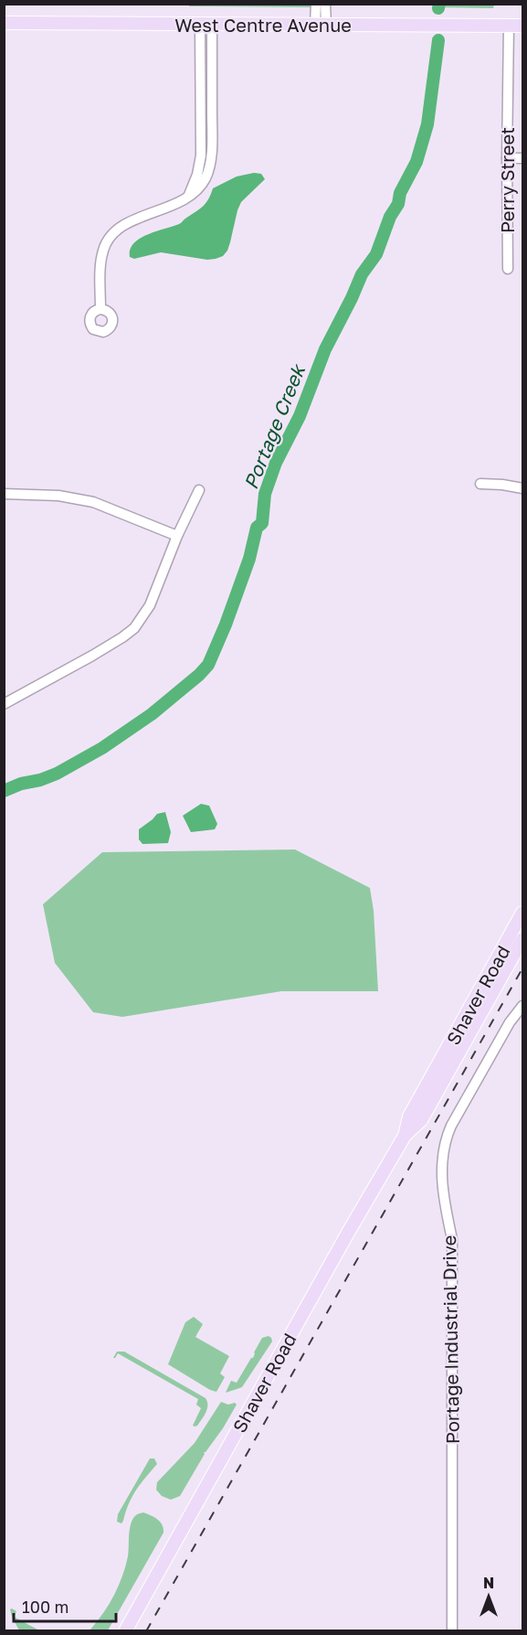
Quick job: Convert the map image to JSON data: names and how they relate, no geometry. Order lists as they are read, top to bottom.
{
  "streets": {
    "main road": ["West Centre Avenue", "Shaver Road"],
    "street": ["Perry Street", "Portage Industrial Drive"]
  },
  "crossings": [
    ["West Centre Avenue", "Perry Street"]
  ],
  "water": ["Portage Creek"],
  "scale_bar": "100 m",
  "north": "top"
}
